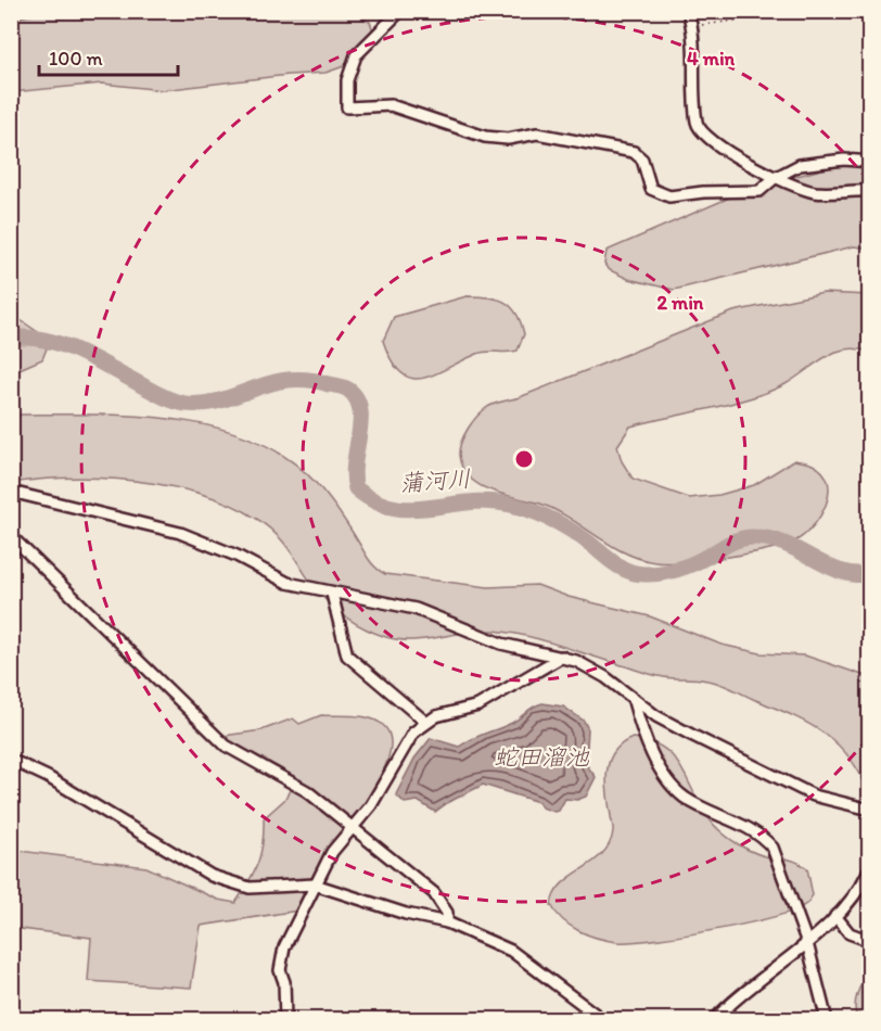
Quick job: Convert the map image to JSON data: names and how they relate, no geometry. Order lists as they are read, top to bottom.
{
  "water": ["蒲河川", "蛇田溜池"],
  "scale_bar": "100 m",
  "rings": ["4 min", "2 min"]
}
